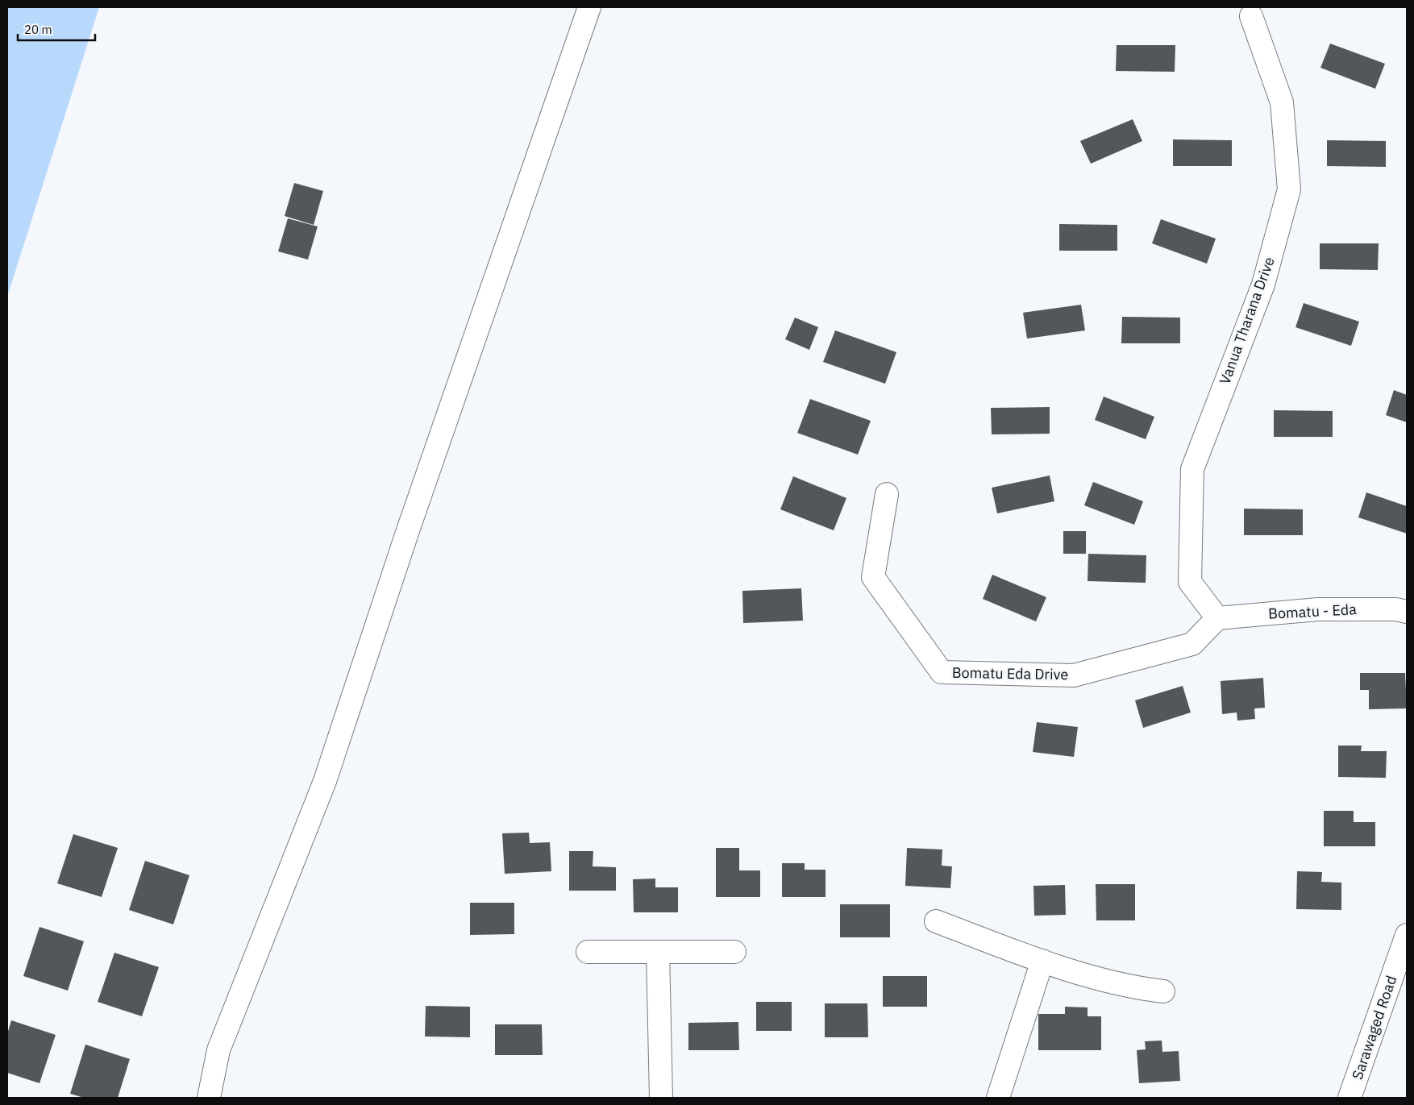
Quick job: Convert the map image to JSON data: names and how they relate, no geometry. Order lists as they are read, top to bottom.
{
  "streets": {
    "street": [
      "Vanua Tharana Drive",
      "Bomatu - Eda",
      "Bomatu Eda Drive",
      "Sarawaged Road"
    ]
  },
  "crossings": [
    ["Vanua Tharana Drive", "Bomatu - Eda"],
    ["Vanua Tharana Drive", "Bomatu Eda Drive"],
    ["Bomatu - Eda", "Bomatu Eda Drive"]
  ],
  "scale_bar": "20 m"
}
